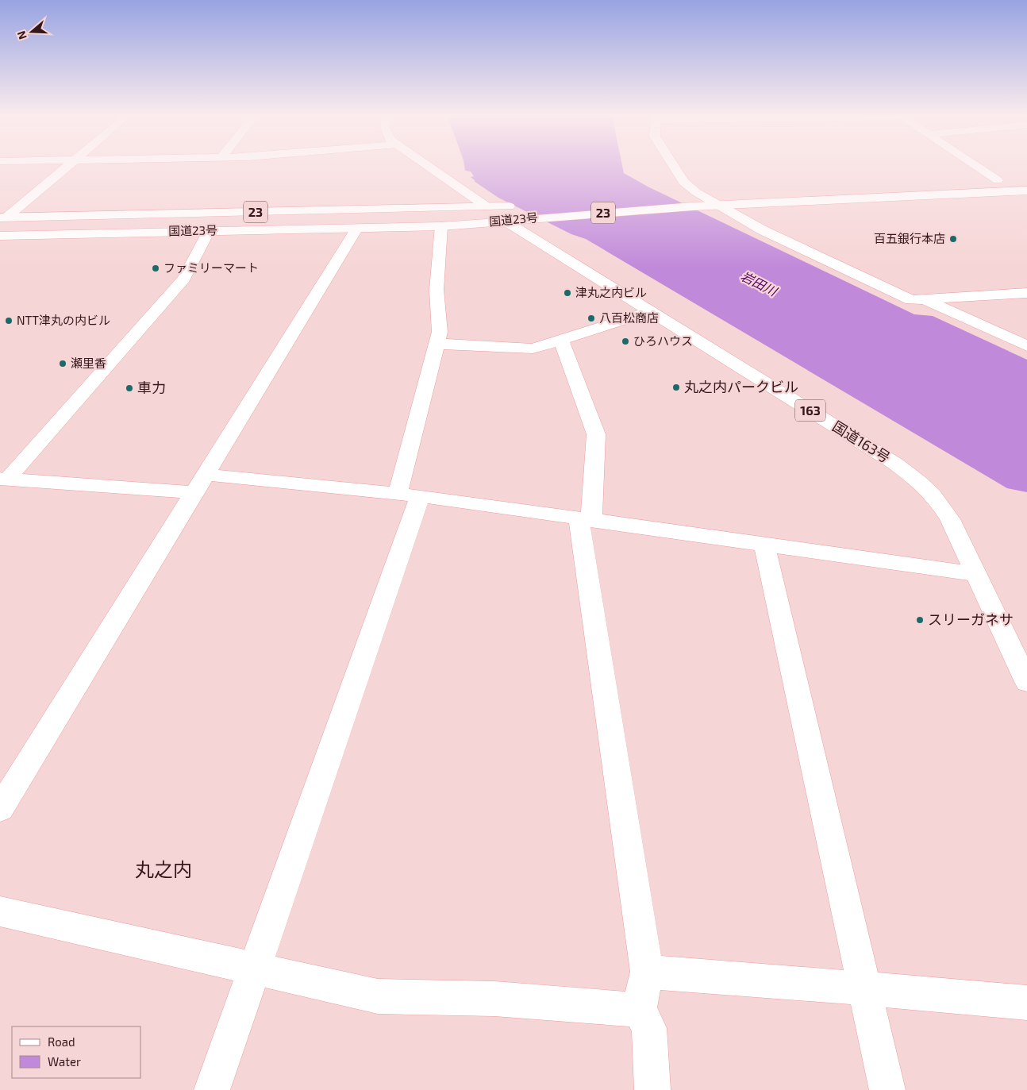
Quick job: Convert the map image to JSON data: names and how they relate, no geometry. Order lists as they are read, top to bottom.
{
  "streets": {
    "main road": [
      "23",
      "国道23号",
      "163",
      "国道163号"
    ]
  },
  "crossings": [
    ["国道23号", "国道163号"]
  ],
  "districts": ["丸之内"],
  "water": ["岩田川"],
  "places": [
    "百五銀行本店",
    "ファミリーマート",
    "津丸之内ビル",
    "八百松商店",
    "NTT津丸の内ビル",
    "ひろハウス",
    "瀬里香",
    "丸之内パークビル",
    "車力",
    "スリーガネサ"
  ],
  "legend": ["Road", "Water"],
  "north": "left"
}
